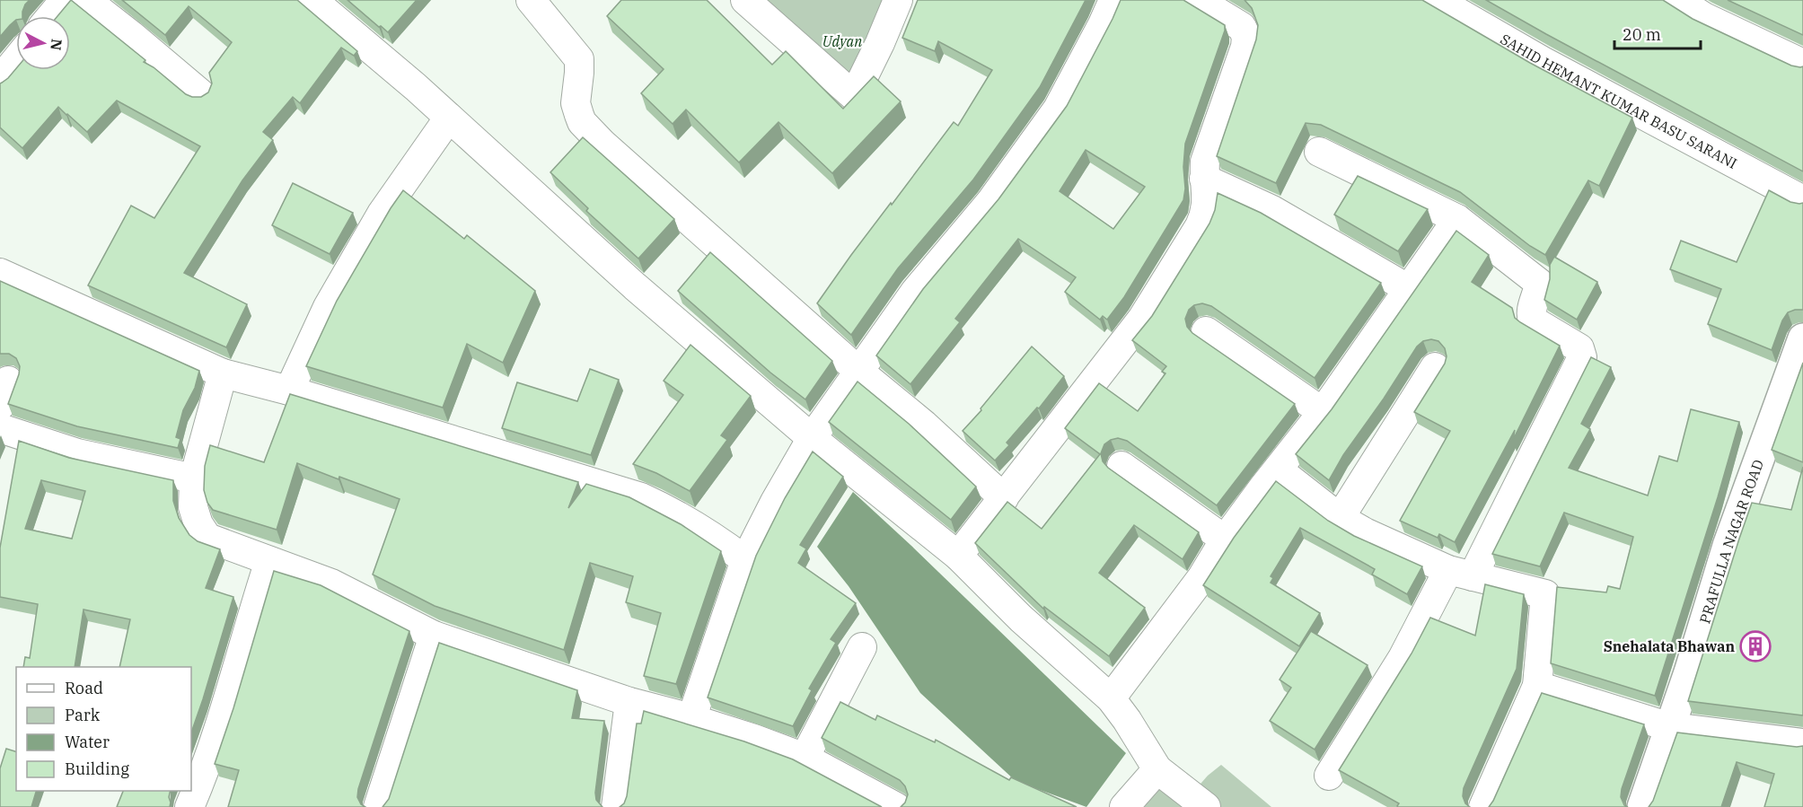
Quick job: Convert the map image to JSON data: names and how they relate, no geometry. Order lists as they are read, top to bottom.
{
  "streets": {
    "street": ["SAHID HEMANT KUMAR BASU SARANI", "PRAFULLA NAGAR ROAD"]
  },
  "parks": ["Udyan"],
  "places": {
    "building": ["Snehalata Bhawan"]
  },
  "legend": [
    "Road",
    "Park",
    "Water",
    "Building"
  ],
  "scale_bar": "20 m",
  "north": "right"
}
